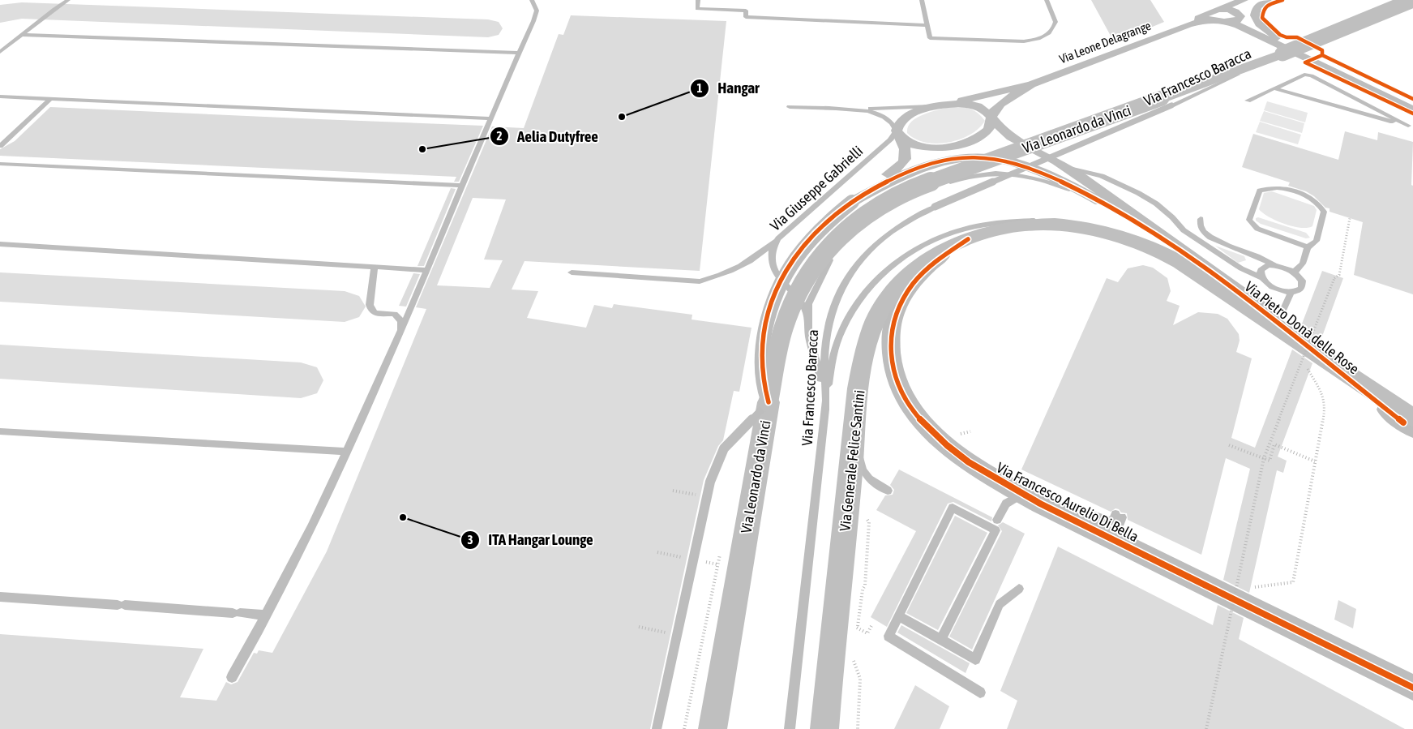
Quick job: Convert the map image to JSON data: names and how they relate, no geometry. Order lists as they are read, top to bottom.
{
  "streets": {
    "main road": ["Via Leonardo da Vinci", "Via Generale Felice Santini"],
    "street": ["Via Leone Delagrange", "Via Pietro Donà delle Rose", "Via Francesco Aurelio Di Bella"],
    "lane": ["Via Francesco Baracca", "Via Giuseppe Gabrielli"]
  },
  "crossings": [
    ["Via Leone Delagrange", "Via Pietro Donà delle Rose"],
    ["Via Francesco Baracca", "Via Leonardo da Vinci"],
    ["Via Francesco Baracca", "Via Giuseppe Gabrielli"],
    ["Via Pietro Donà delle Rose", "Via Generale Felice Santini"],
    ["Via Generale Felice Santini", "Via Francesco Aurelio Di Bella"]
  ],
  "places": ["Hangar", "Aelia Dutyfree", "ITA Hangar Lounge"]
}
